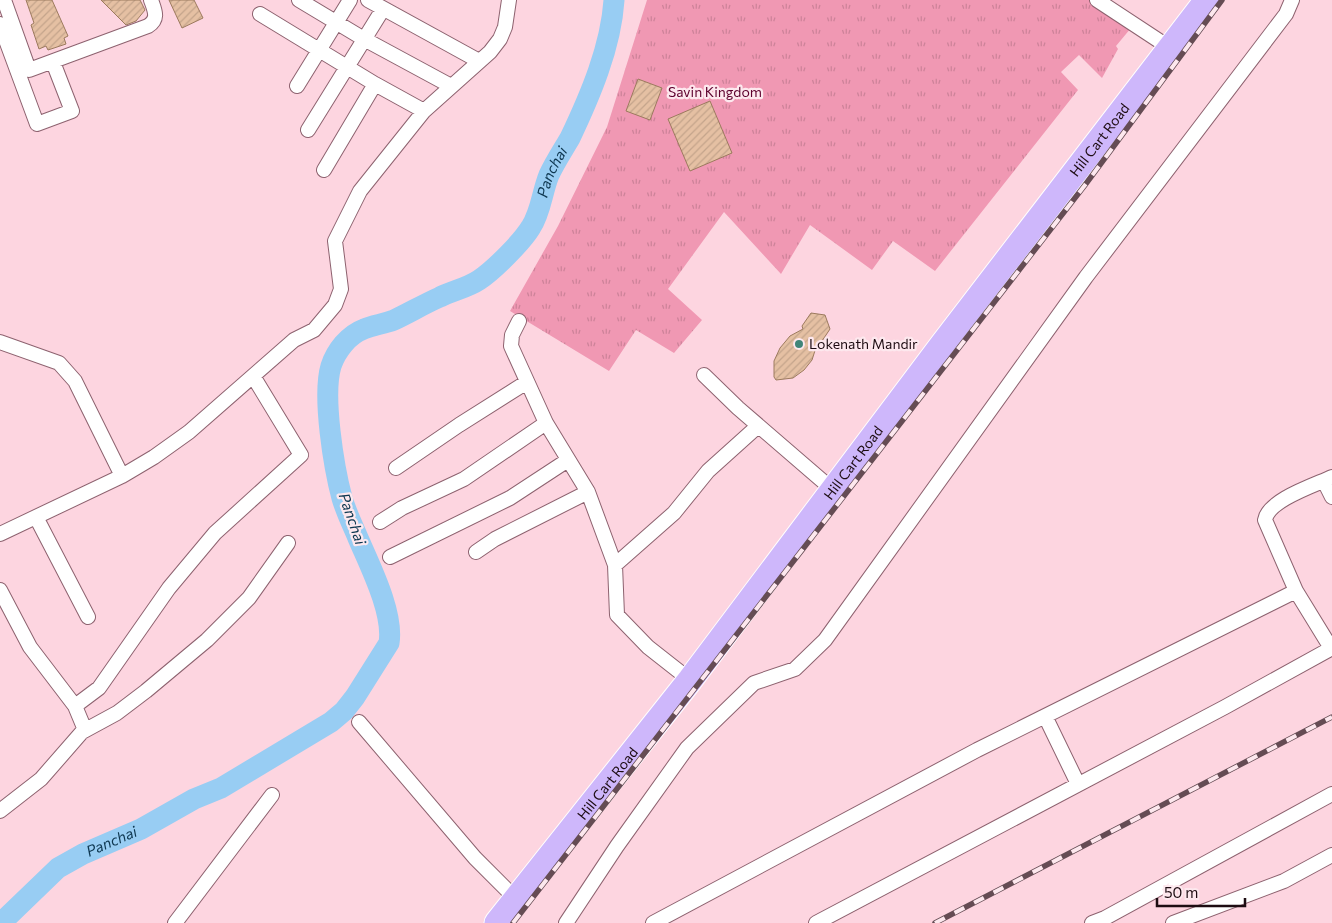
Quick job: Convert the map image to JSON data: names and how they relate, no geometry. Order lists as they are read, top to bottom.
{
  "streets": {
    "highway": ["Hill Cart Road"]
  },
  "water": ["Panchai"],
  "parks": ["Savin Kingdom"],
  "places": ["Lokenath Mandir"],
  "scale_bar": "50 m"
}
